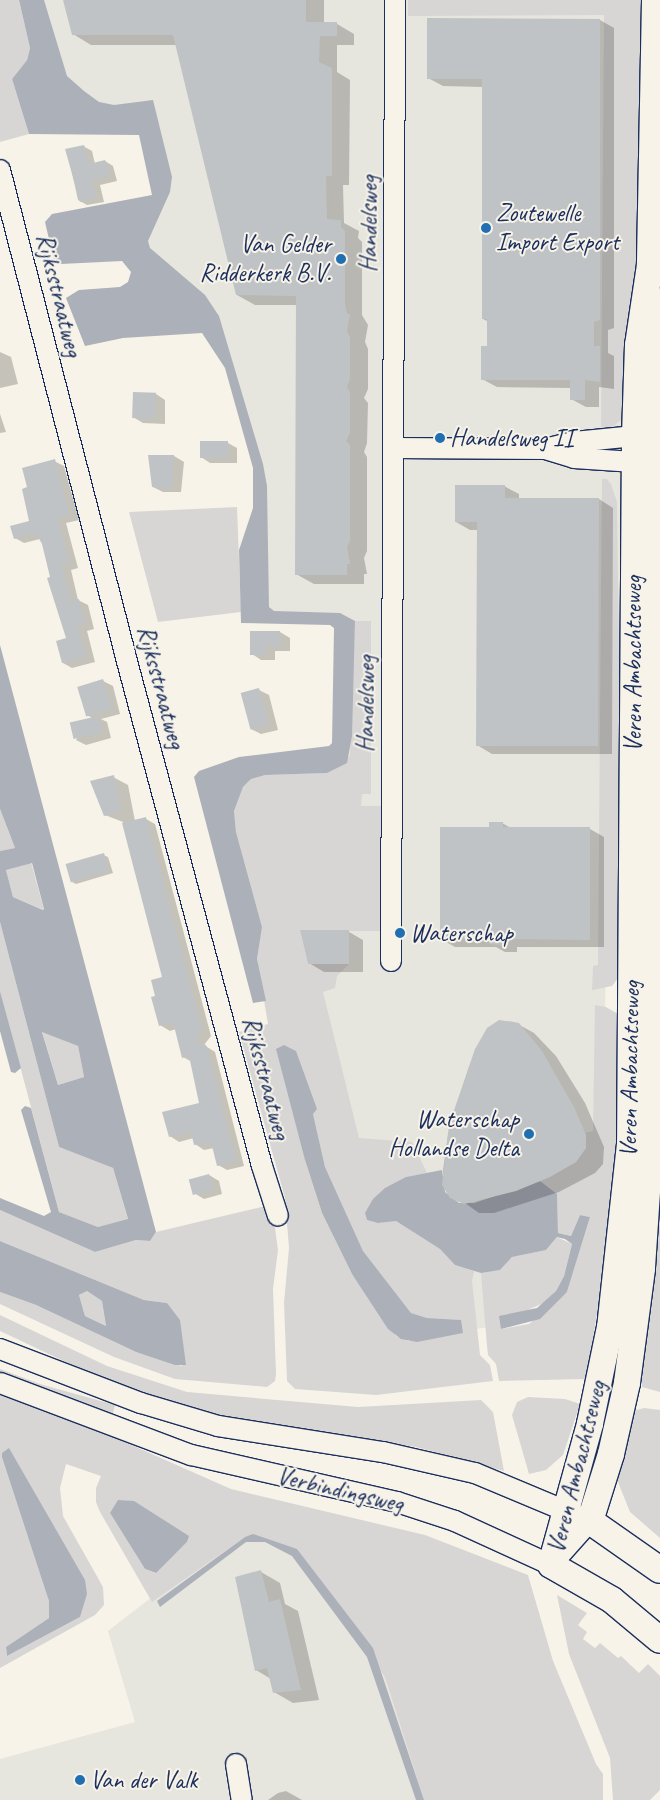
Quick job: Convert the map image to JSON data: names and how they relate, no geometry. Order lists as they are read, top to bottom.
{
  "streets": {
    "main road": ["Veren Ambachtseweg", "Verbindingsweg"],
    "street": ["Handelsweg", "Rijksstraatweg"]
  },
  "crossings": [
    ["Veren Ambachtseweg", "Verbindingsweg"]
  ],
  "places": [
    "Zoutewelle Import Export",
    "Van Gelder Ridderkerk B.V.",
    "Handelsweg II",
    "Waterschap",
    "Waterschap Hollandse Delta",
    "Van der Valk"
  ]
}
